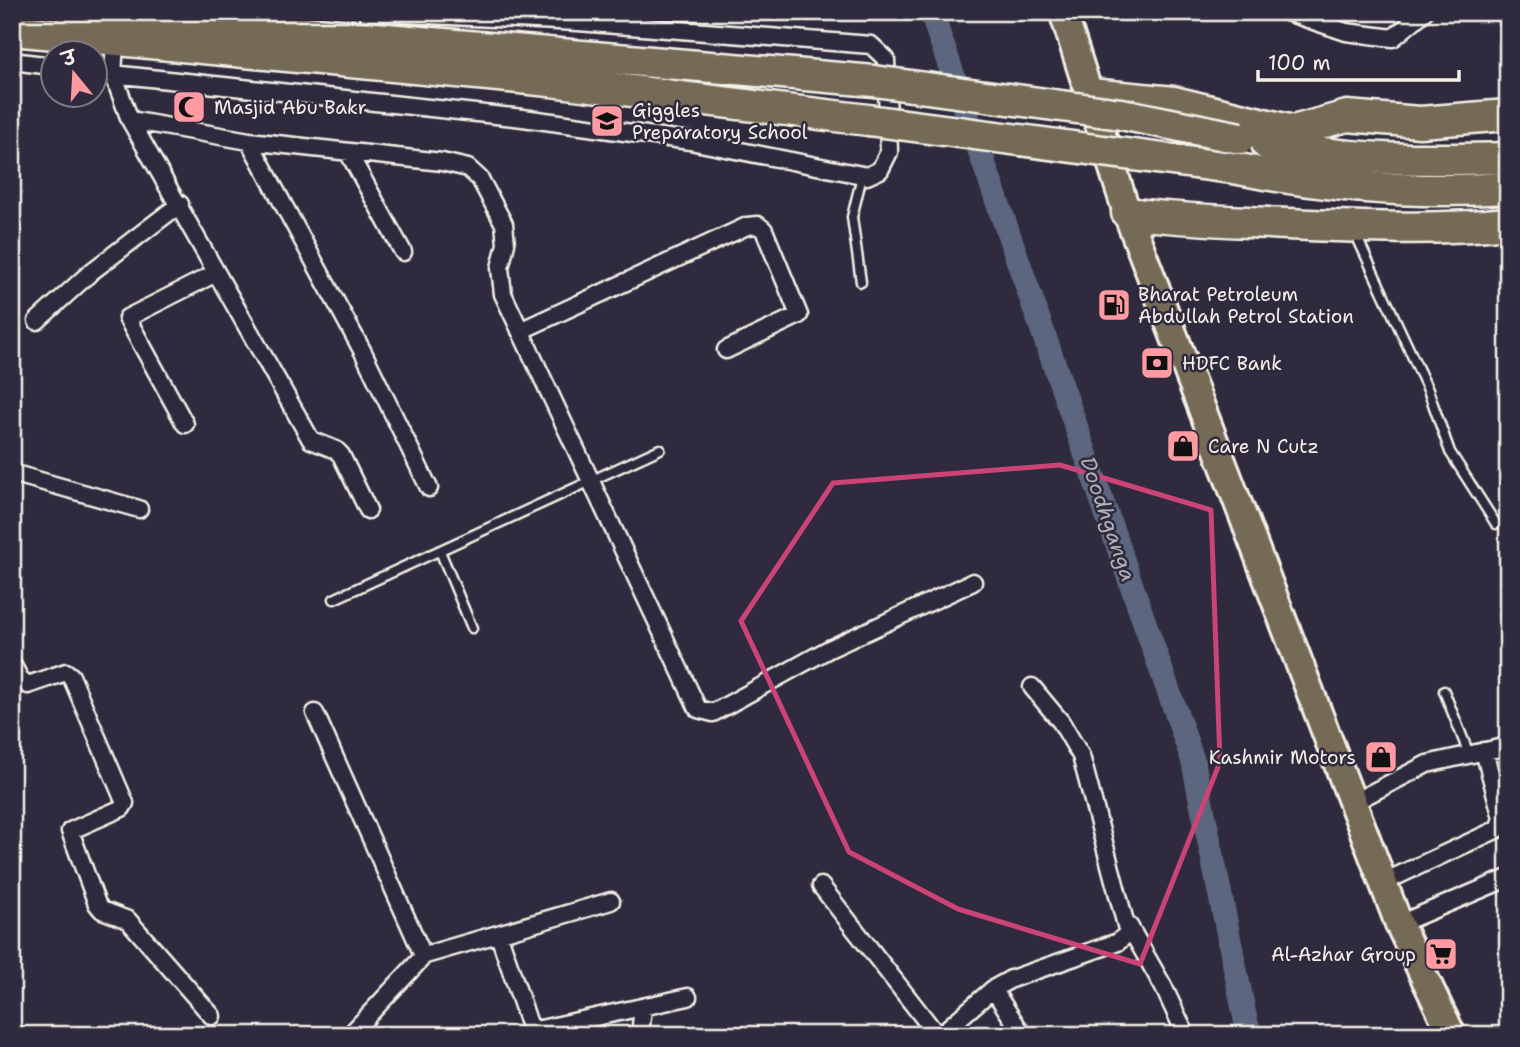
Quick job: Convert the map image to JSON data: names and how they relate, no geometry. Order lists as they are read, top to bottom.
{
  "water": ["Doodhganga"],
  "places": {
    "mosque": ["Masjid Abu Bakr"],
    "school or university": ["Giggles Preparatory School"],
    "fuel station": ["Bharat Petroleum Abdullah Petrol Station"],
    "bank": ["HDFC Bank"],
    "shop": ["Care N Cutz", "Kashmir Motors"],
    "supermarket": ["Al-Azhar Group"]
  },
  "scale_bar": "100 m",
  "north": "top"
}
